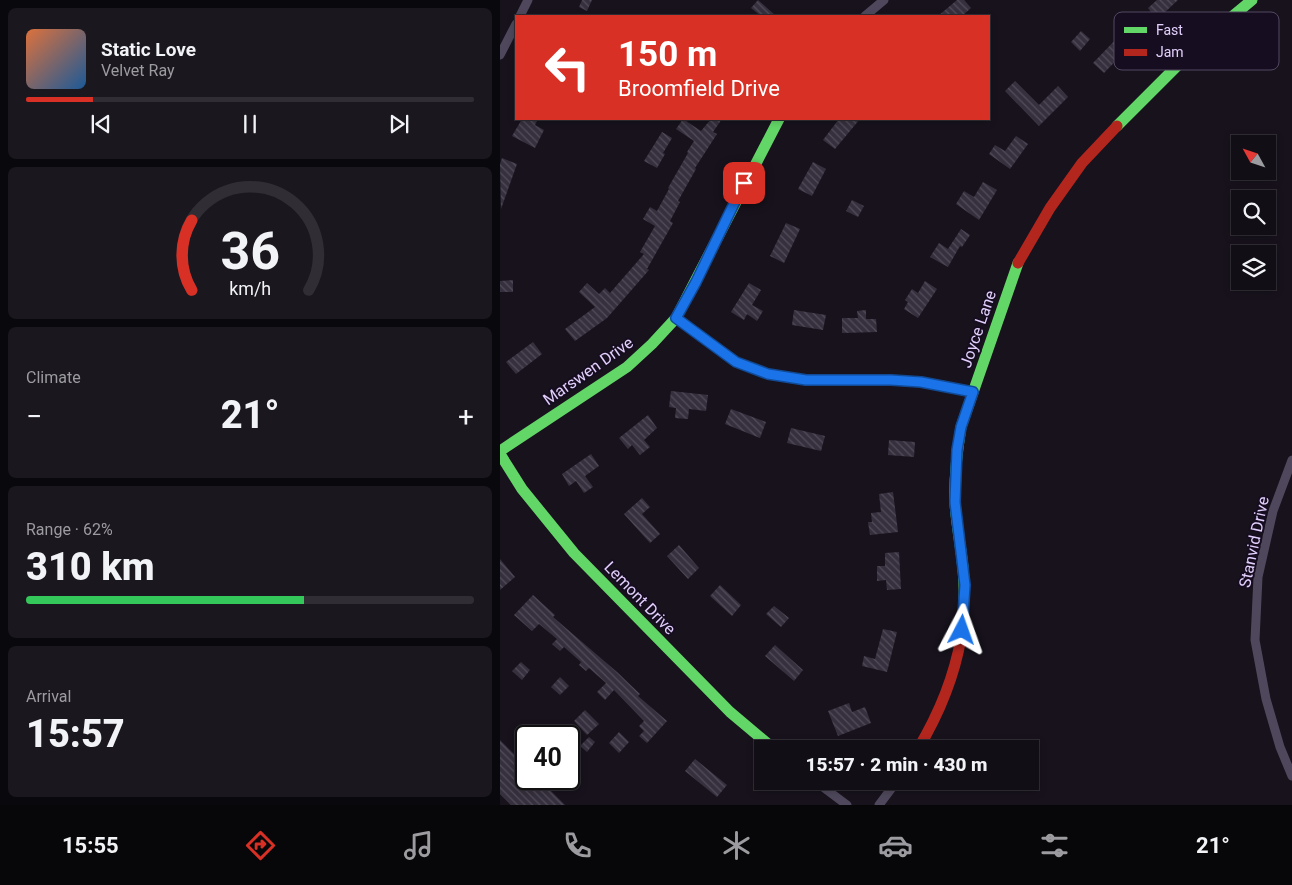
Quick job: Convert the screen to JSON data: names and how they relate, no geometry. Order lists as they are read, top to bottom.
{
  "streets": {
    "street": [
      "Joyce Lane",
      "Marswen Drive",
      "Stanvid Drive",
      "Lemont Drive"
    ]
  },
  "crossings": [
    ["Marswen Drive", "Lemont Drive"]
  ],
  "legend": ["Fast", "Jam"],
  "north": "top left",
  "page": {
    "turn": ["150 m", "Broomfield Drive"],
    "song": ["Static Love", "Velvet Ray"],
    "tile": [
      "Climate",
      ["Range · 62%", "310 km"],
      ["Arrival", "15:57"]
    ],
    "heat": ["−", "21°", "+"],
    "limit": "40",
    "trip": "15:57 · 2 min · 430 m",
    "tabs": ["15:55", "21°"],
    "gauge": ["36", "km/h"]
  }
}
